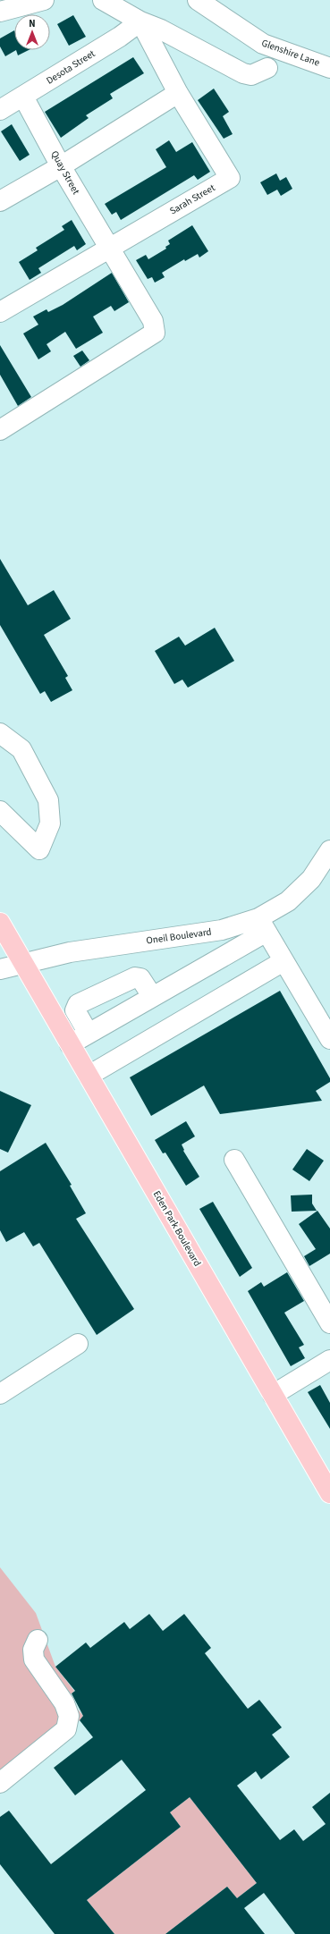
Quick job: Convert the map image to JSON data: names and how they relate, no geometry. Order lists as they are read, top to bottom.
{
  "streets": {
    "main road": ["Eden Park Boulevard"],
    "street": [
      "Glenshire Lane",
      "Desota Street",
      "Quay Street",
      "Sarah Street",
      "Oneil Boulevard"
    ]
  },
  "crossings": [
    ["Desota Street", "Quay Street"],
    ["Desota Street", "Sarah Street"],
    ["Quay Street", "Sarah Street"],
    ["Oneil Boulevard", "Eden Park Boulevard"]
  ],
  "north": "top"
}
